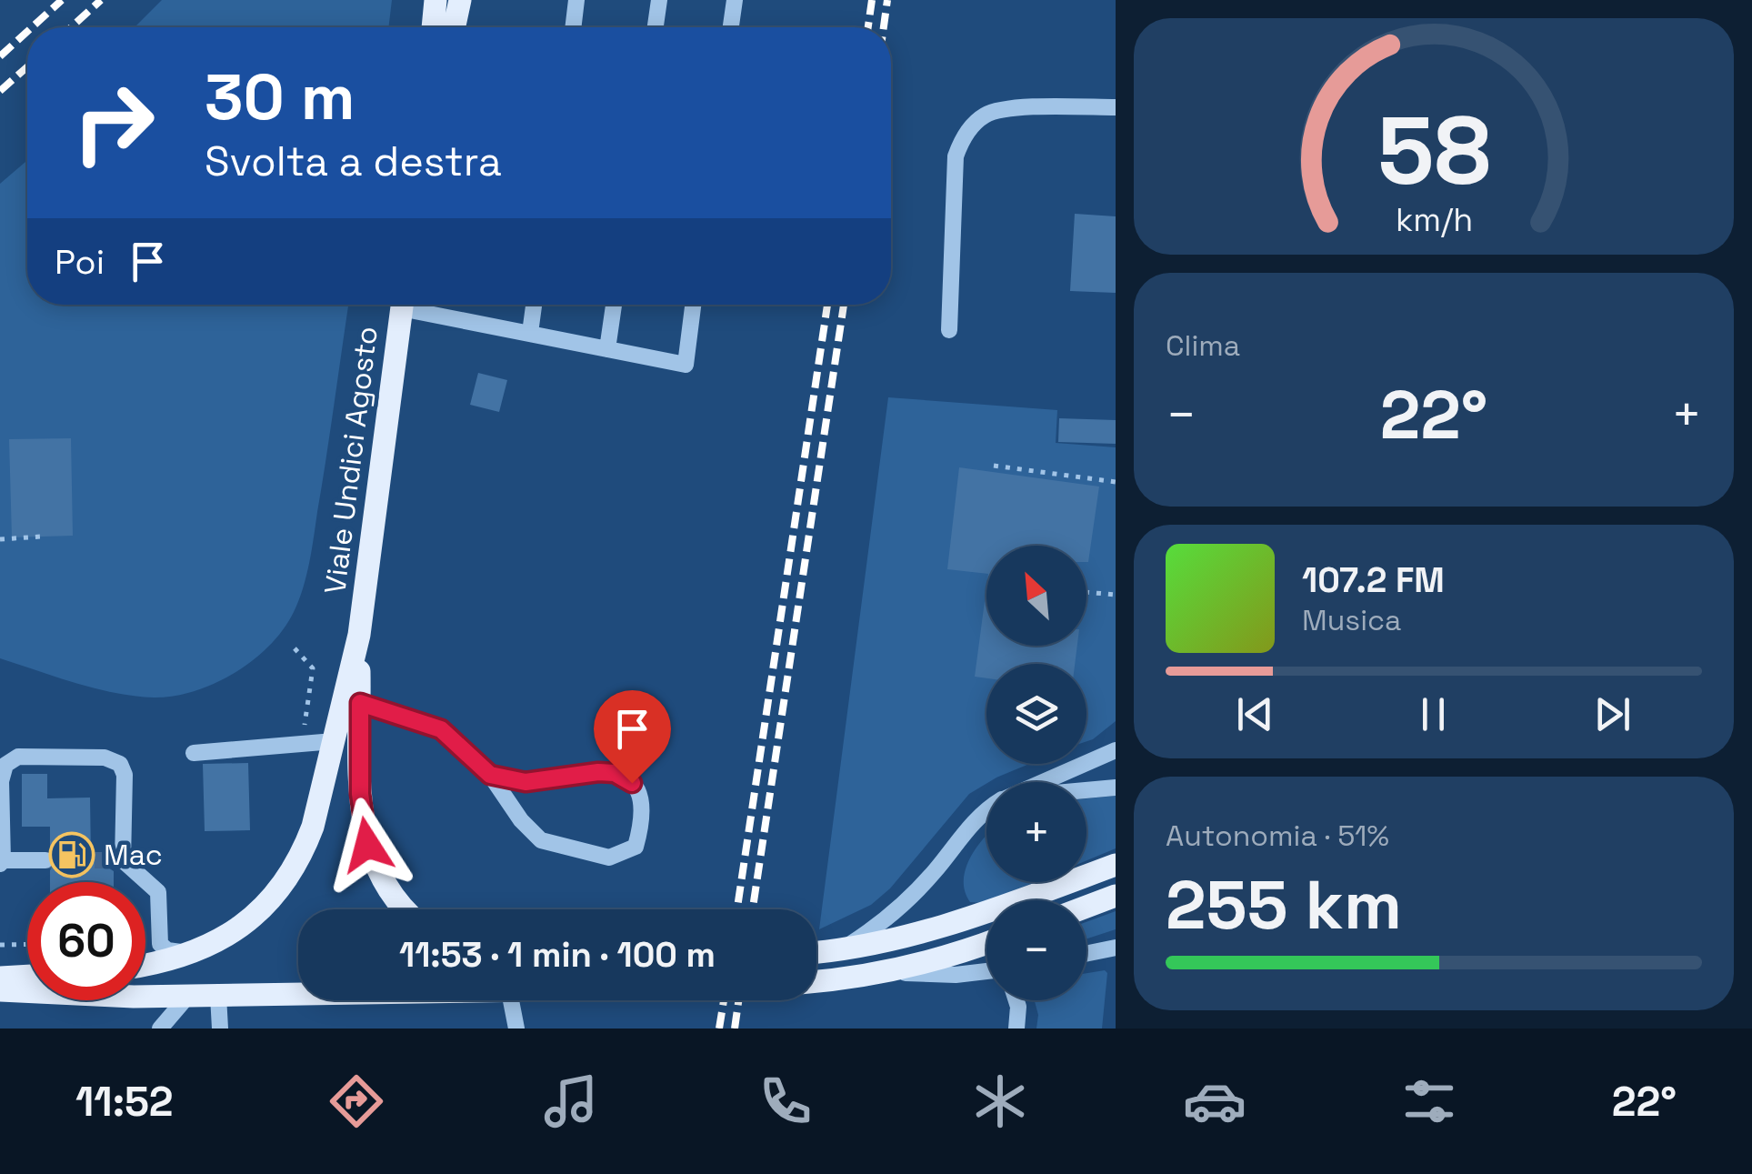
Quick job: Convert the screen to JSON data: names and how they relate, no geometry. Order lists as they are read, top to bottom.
{
  "streets": {
    "main road": ["Viale Undici Agosto"]
  },
  "places": {
    "fuel station": ["Mac"]
  },
  "north": "top left",
  "page": {
    "turn": ["30 m", "Svolta a destra"],
    "then": "Poi",
    "tile": [
      "Clima",
      ["Autonomia · 51%", "255 km"]
    ],
    "heat": ["−", "22°", "+"],
    "song": ["107.2 FM", "Musica"],
    "map_buttons": ["+", "−"],
    "limit": "60",
    "trip": "11:53 · 1 min · 100 m",
    "tabs": ["11:52", "22°"],
    "gauge": ["58", "km/h"]
  }
}
